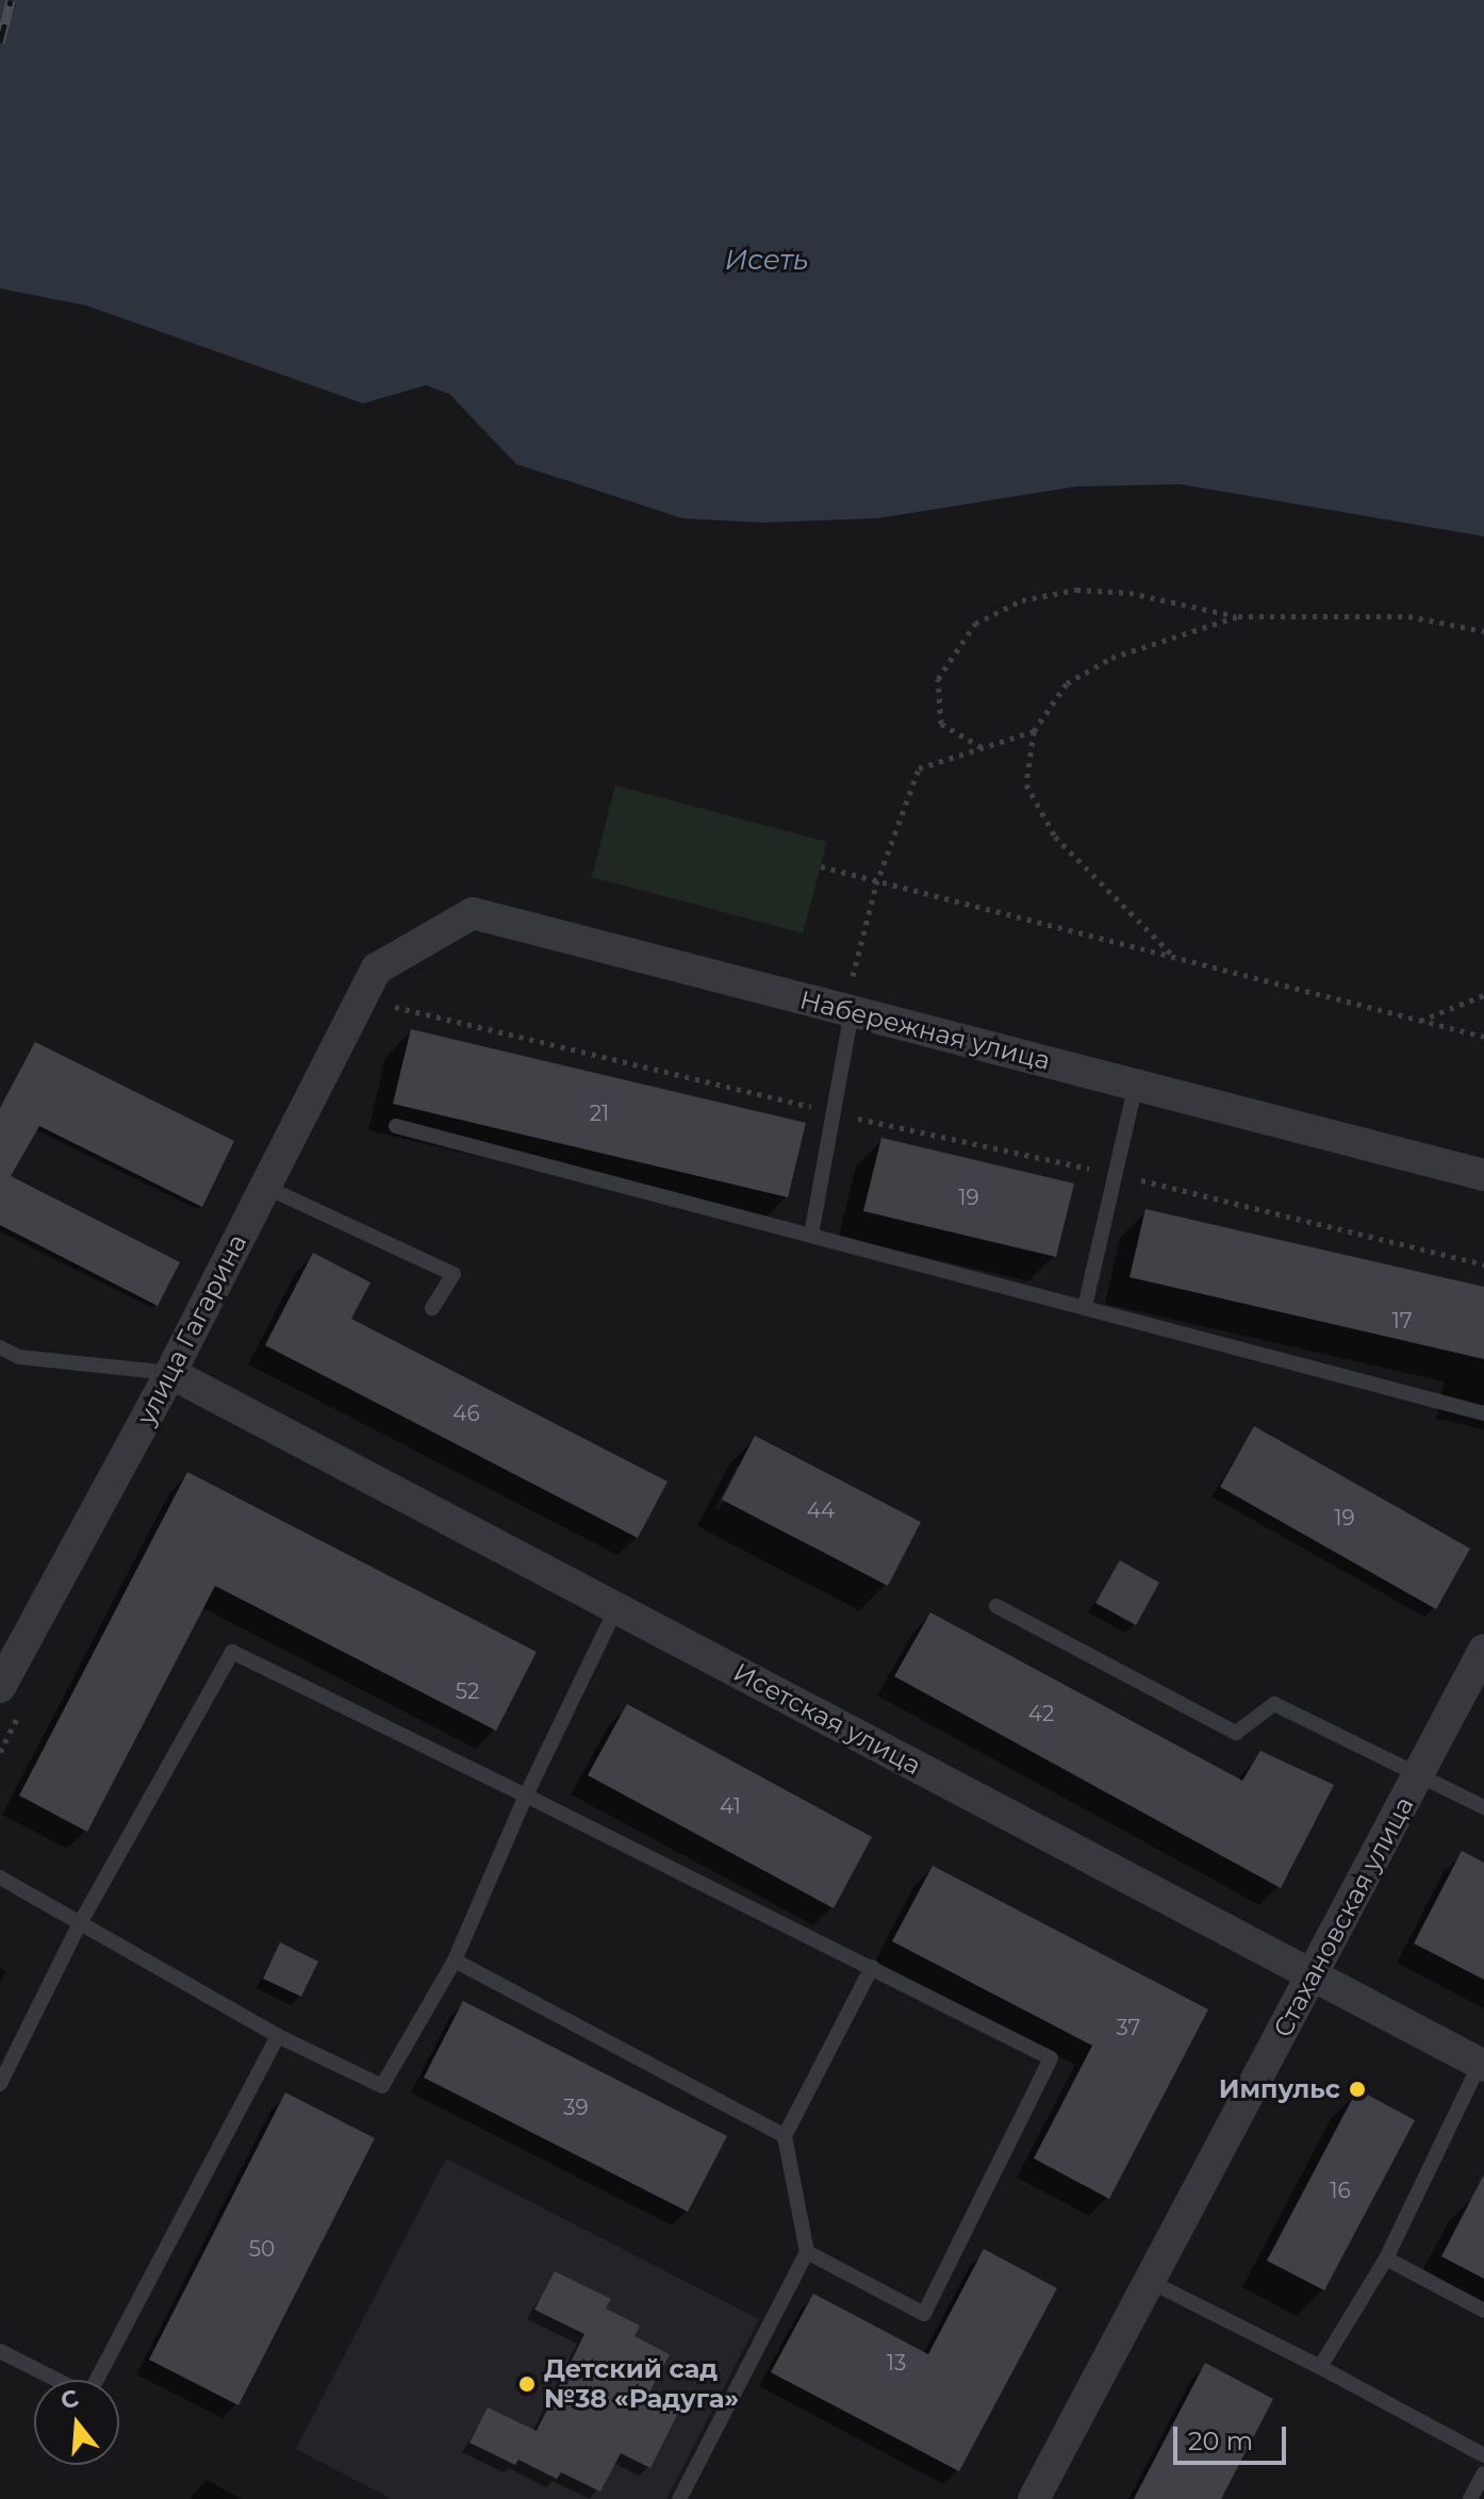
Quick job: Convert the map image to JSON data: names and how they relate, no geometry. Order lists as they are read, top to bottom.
{
  "streets": {
    "street": [
      "Набережная улица",
      "улица Гагарина",
      "Исетская улица",
      "Стахановская улица"
    ]
  },
  "crossings": [
    ["Набережная улица", "улица Гагарина"],
    ["улица Гагарина", "Исетская улица"],
    ["Исетская улица", "Стахановская улица"]
  ],
  "water": ["Исеть"],
  "places": ["Импульс", "Детский сад №38 «Радуга»"],
  "house_numbers": [
    "21",
    "19",
    "17",
    "46",
    "44",
    "19",
    "52",
    "42",
    "41",
    "37",
    "39",
    "16",
    "50",
    "13"
  ],
  "scale_bar": "20 m",
  "north": "top"
}
